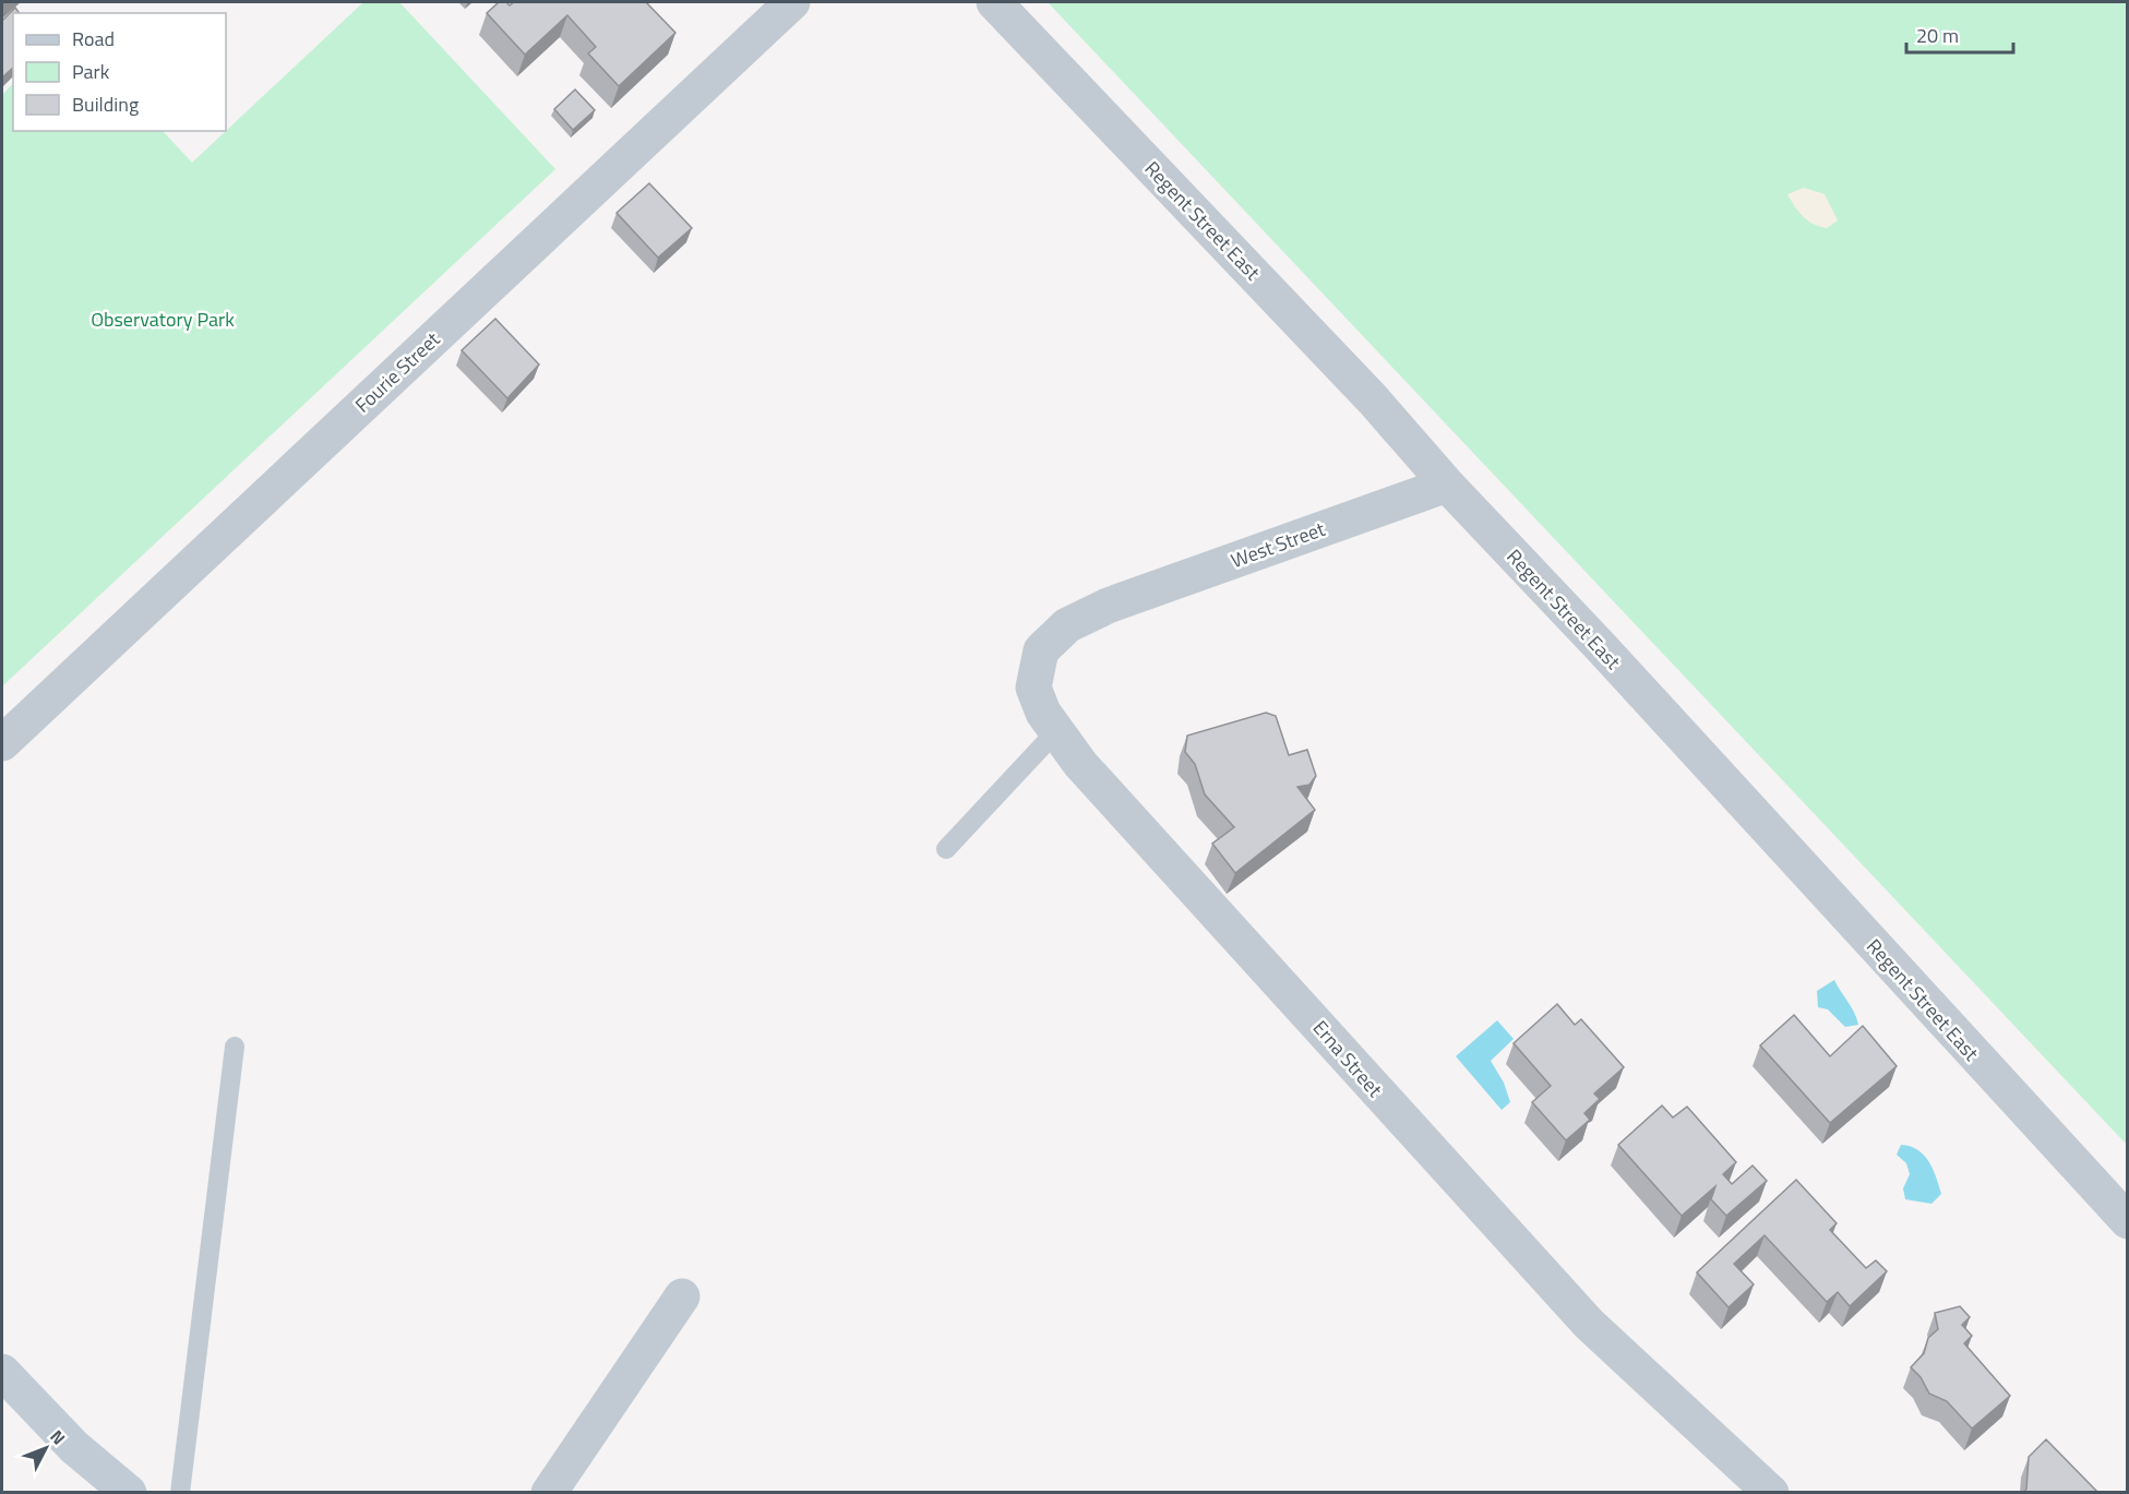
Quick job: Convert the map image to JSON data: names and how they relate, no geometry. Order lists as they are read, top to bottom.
{
  "streets": {
    "street": [
      "Regent Street East",
      "Fourie Street",
      "West Street",
      "Erna Street"
    ]
  },
  "crossings": [
    ["Regent Street East", "West Street"],
    ["West Street", "Erna Street"]
  ],
  "parks": ["Observatory Park"],
  "legend": ["Road", "Park", "Building"],
  "scale_bar": "20 m",
  "north": "top right"
}
